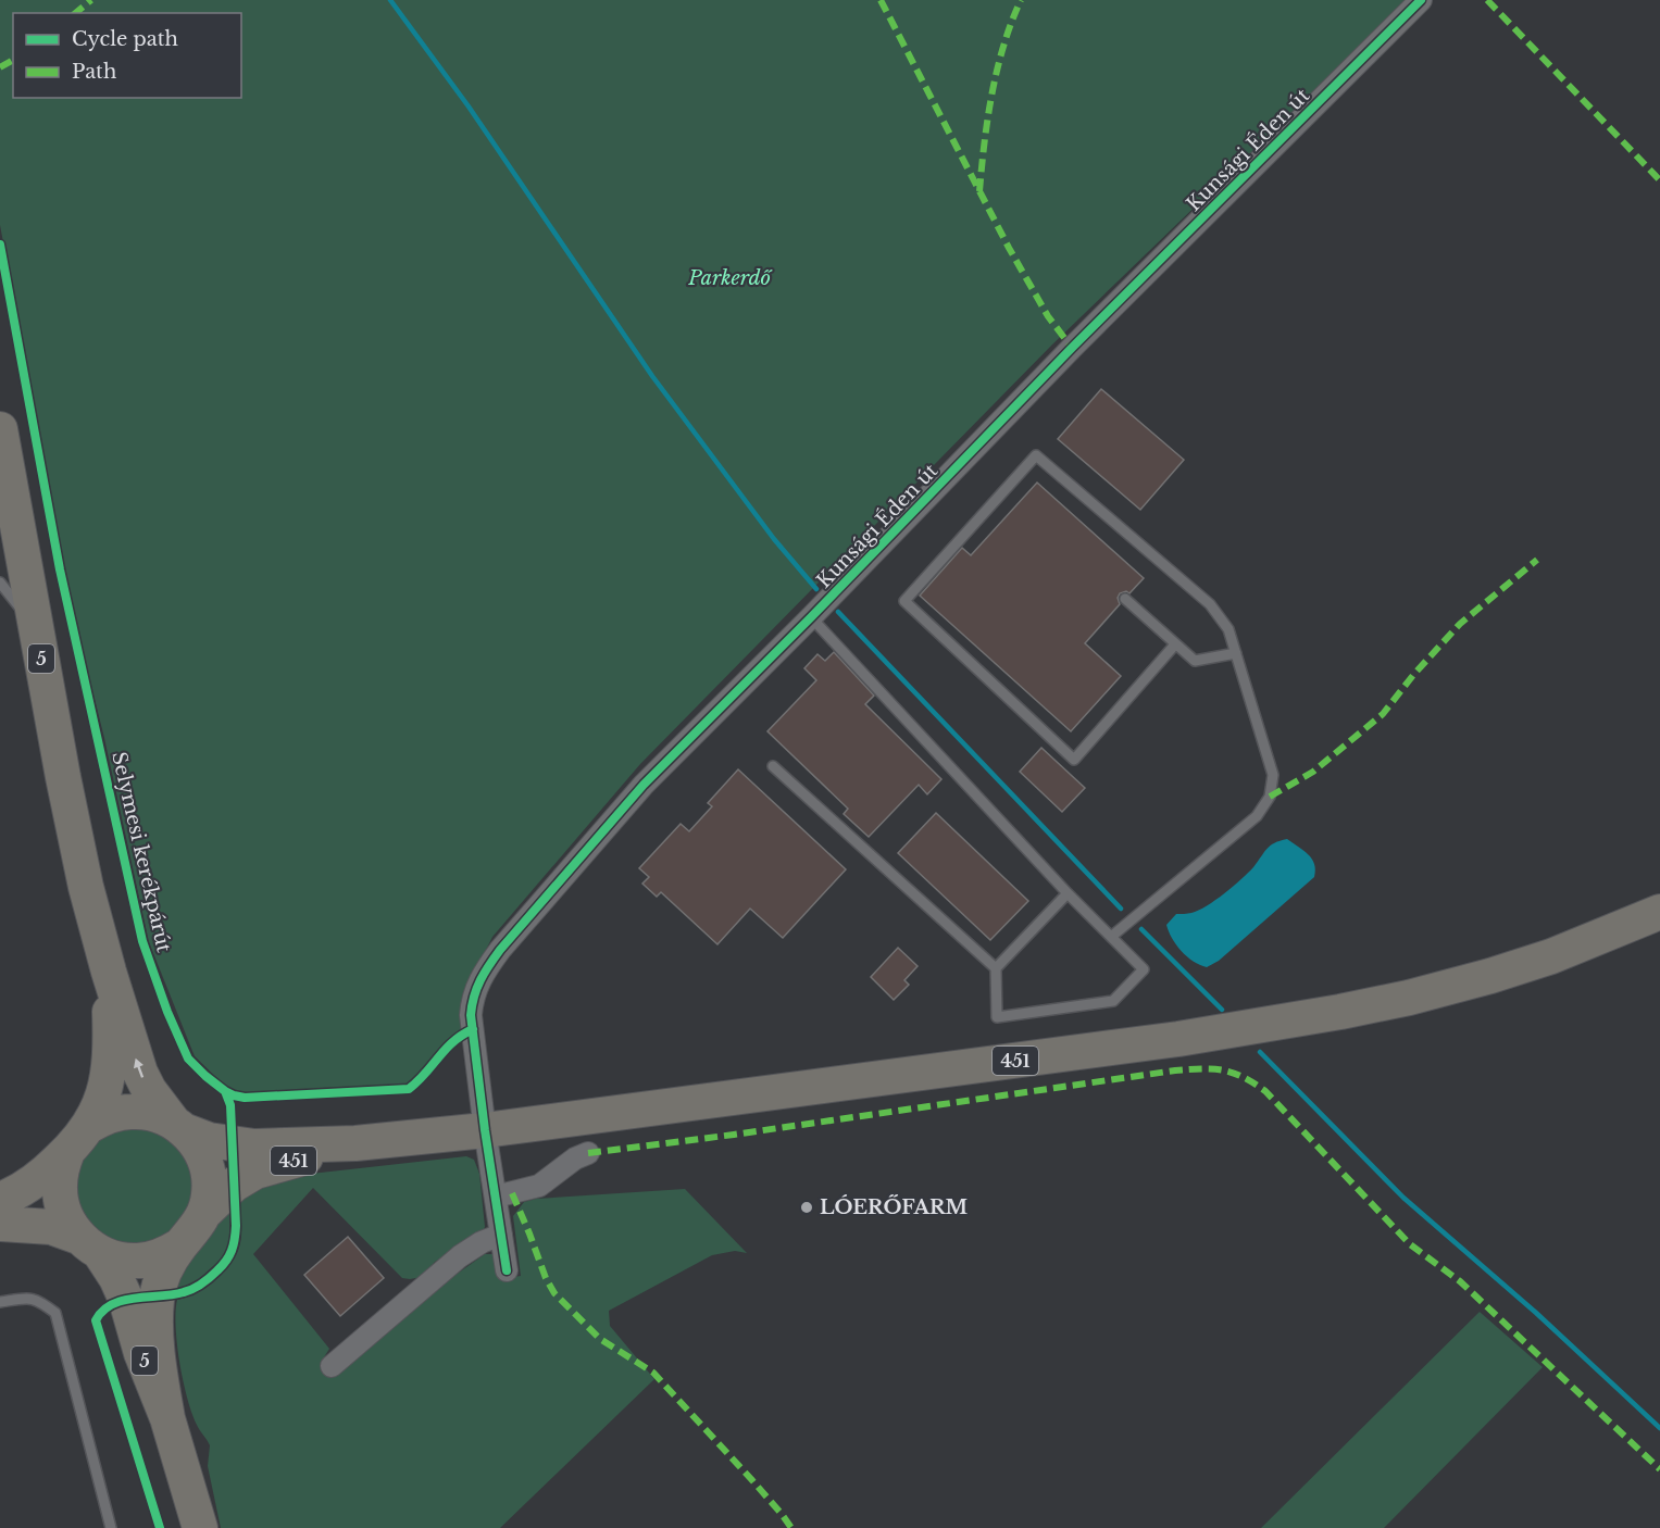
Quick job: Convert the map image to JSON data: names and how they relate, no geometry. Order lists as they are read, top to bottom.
{
  "streets": {
    "main road": ["5", "451"],
    "street": ["Kunsági Éden út"],
    "cycle path": ["Selymesi kerékpárút"]
  },
  "crossings": [
    ["Kunsági Éden út", "451"],
    ["5", "451"]
  ],
  "parks": ["Parkerdő"],
  "places": ["LÓERŐFARM"],
  "legend": ["Cycle path", "Path"]
}
